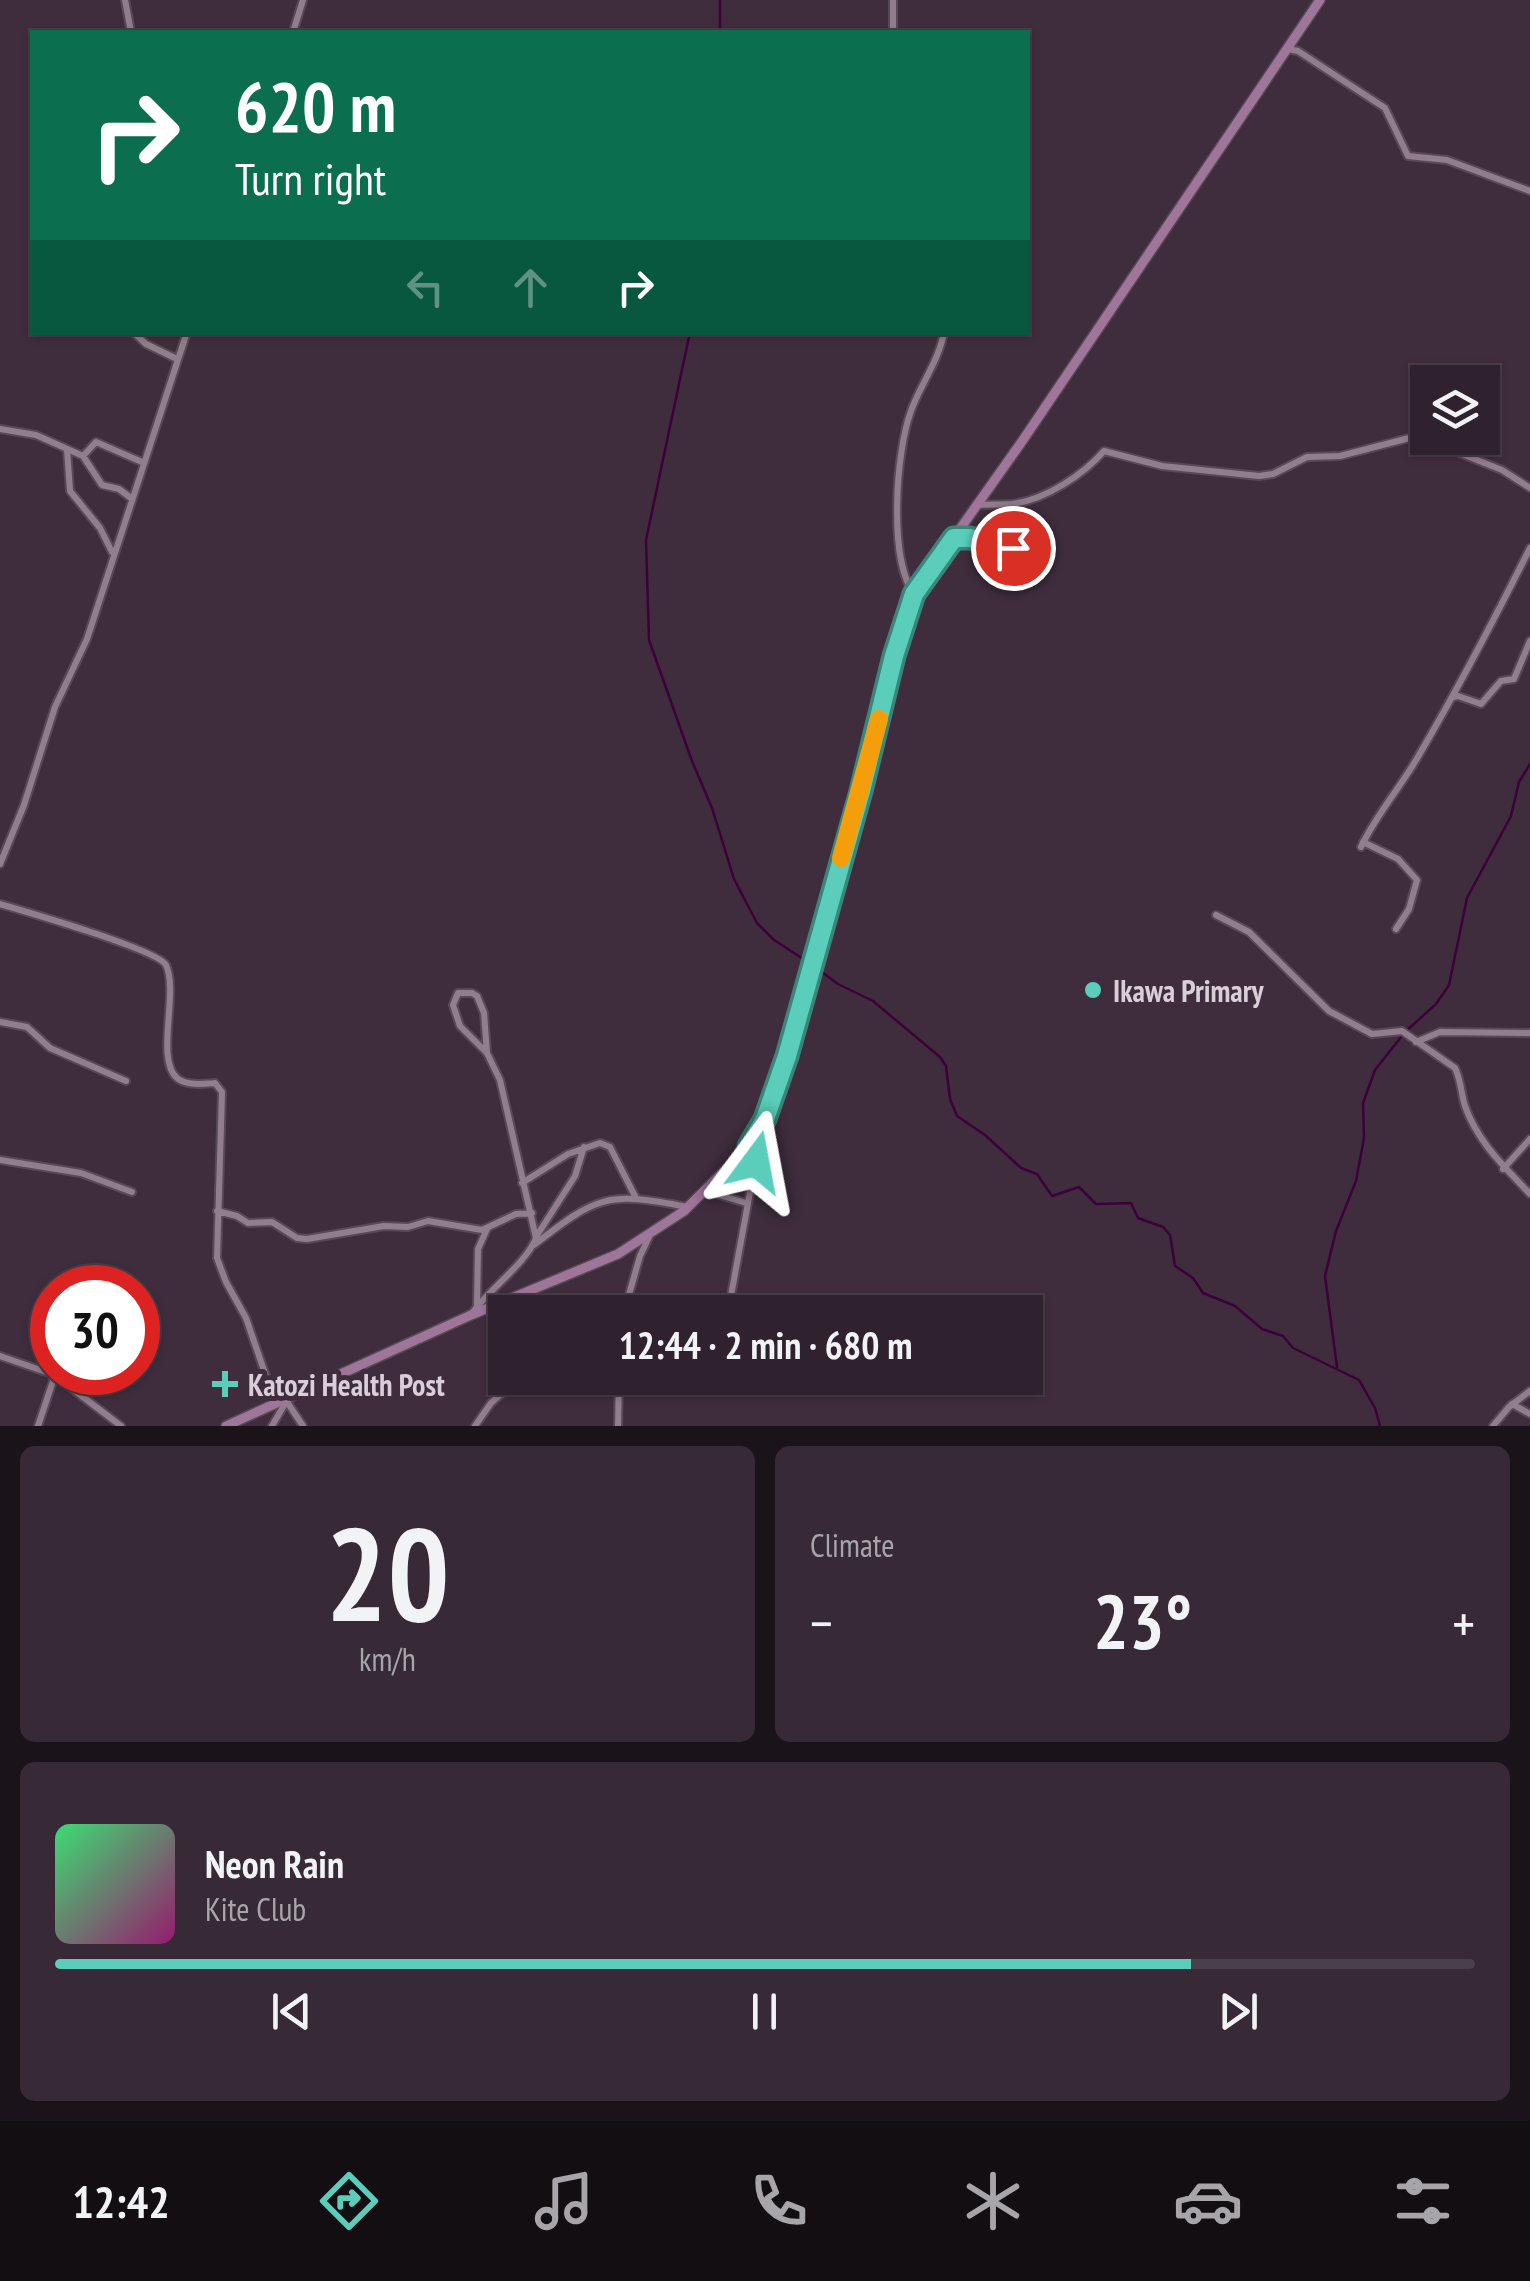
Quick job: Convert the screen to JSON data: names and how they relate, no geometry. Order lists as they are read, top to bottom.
{
  "places": {
    "other": ["Ikawa Primary"],
    "health": ["Katozi Health Post"]
  },
  "page": {
    "turn": ["620 m", "Turn right"],
    "limit": "30",
    "trip": "12:44 · 2 min · 680 m",
    "tile": [
      ["20", "km/h"],
      "Climate"
    ],
    "heat": ["−", "23°", "+"],
    "song": ["Neon Rain", "Kite Club"],
    "tabs": "12:42"
  }
}
